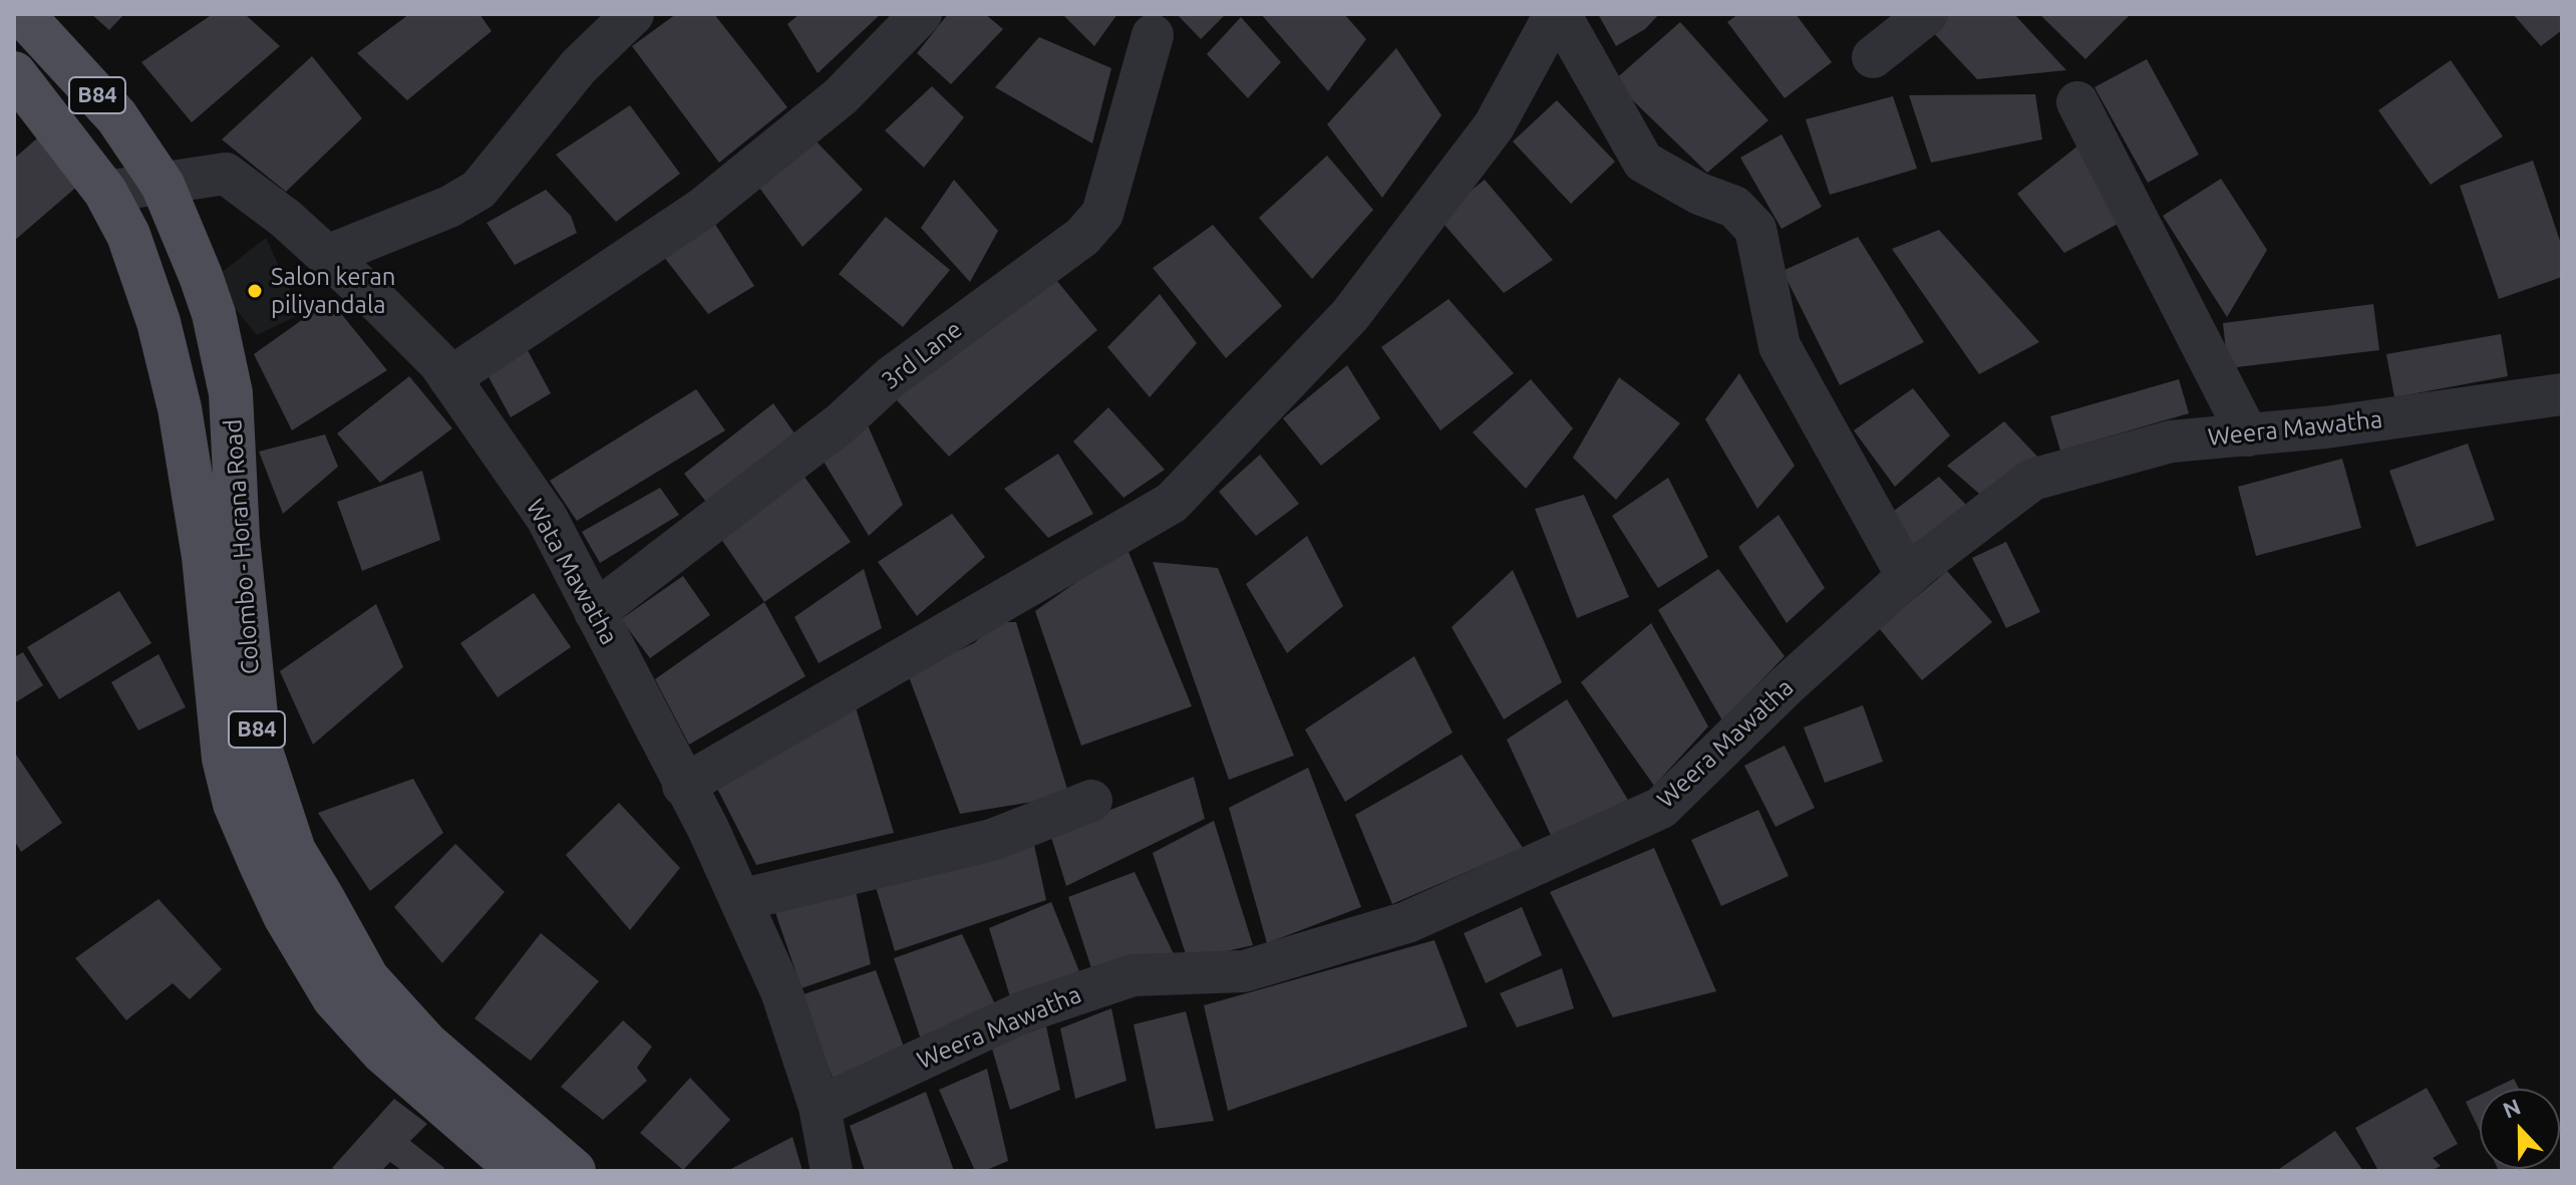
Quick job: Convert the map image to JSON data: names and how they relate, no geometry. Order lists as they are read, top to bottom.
{
  "streets": {
    "main road": ["B84", "Colombo - Horana Road"],
    "street": ["3rd Lane", "Weera Mawatha", "Wata Mawatha"]
  },
  "crossings": [
    ["3rd Lane", "Wata Mawatha"],
    ["Weera Mawatha", "Wata Mawatha"],
    ["Colombo - Horana Road", "Wata Mawatha"]
  ],
  "places": ["Salon keran piliyandala"],
  "north": "top"
}
